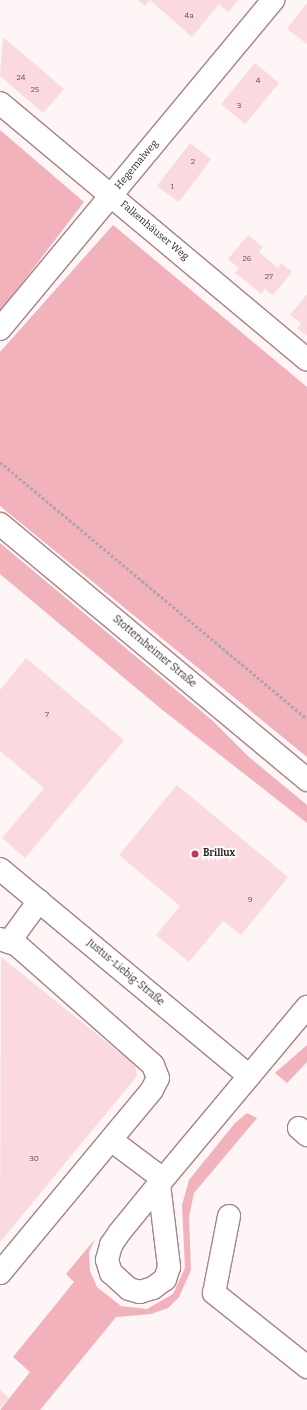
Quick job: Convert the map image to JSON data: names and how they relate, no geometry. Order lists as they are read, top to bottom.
{
  "streets": {
    "street": [
      "Hegemalweg",
      "Falkenhäuser Weg",
      "Stotternheimer Straße",
      "Justus-Liebig-Straße"
    ]
  },
  "crossings": [
    ["Hegemalweg", "Falkenhäuser Weg"]
  ],
  "places": ["Brillux"],
  "house_numbers": [
    "4a",
    "24",
    "4",
    "25",
    "3",
    "2",
    "1",
    "26",
    "27",
    "7",
    "9",
    "30"
  ]
}
